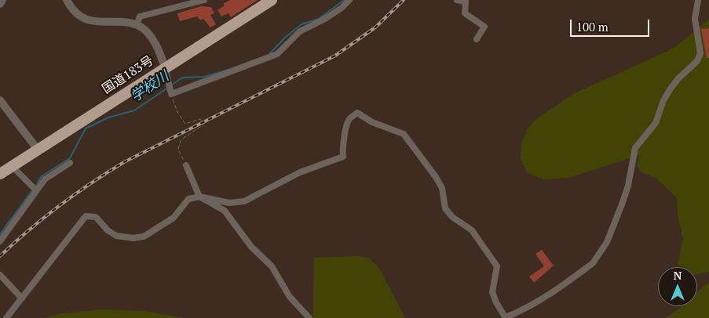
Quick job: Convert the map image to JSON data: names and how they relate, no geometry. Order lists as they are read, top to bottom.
{
  "streets": {
    "highway": ["国道183号"]
  },
  "water": ["学校川"],
  "scale_bar": "100 m",
  "north": "top"
}
